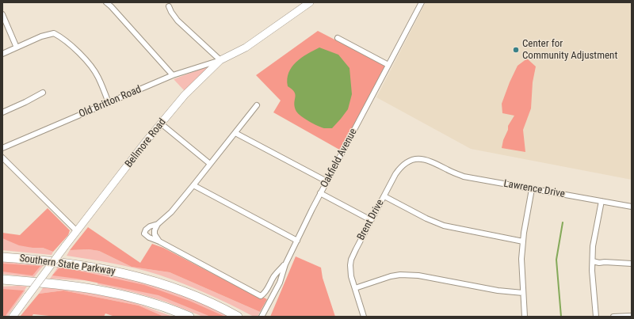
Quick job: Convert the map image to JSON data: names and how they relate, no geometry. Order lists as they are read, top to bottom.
{
  "streets": {
    "highway": ["Southern State Parkway"],
    "main road": ["Bellmore Road"],
    "street": [
      "Old Britton Road",
      "Oakfield Avenue",
      "Lawrence Drive",
      "Brent Drive"
    ]
  },
  "crossings": [
    ["Old Britton Road", "Bellmore Road"],
    ["Lawrence Drive", "Brent Drive"]
  ],
  "places": ["Center for Community Adjustment"]
}
